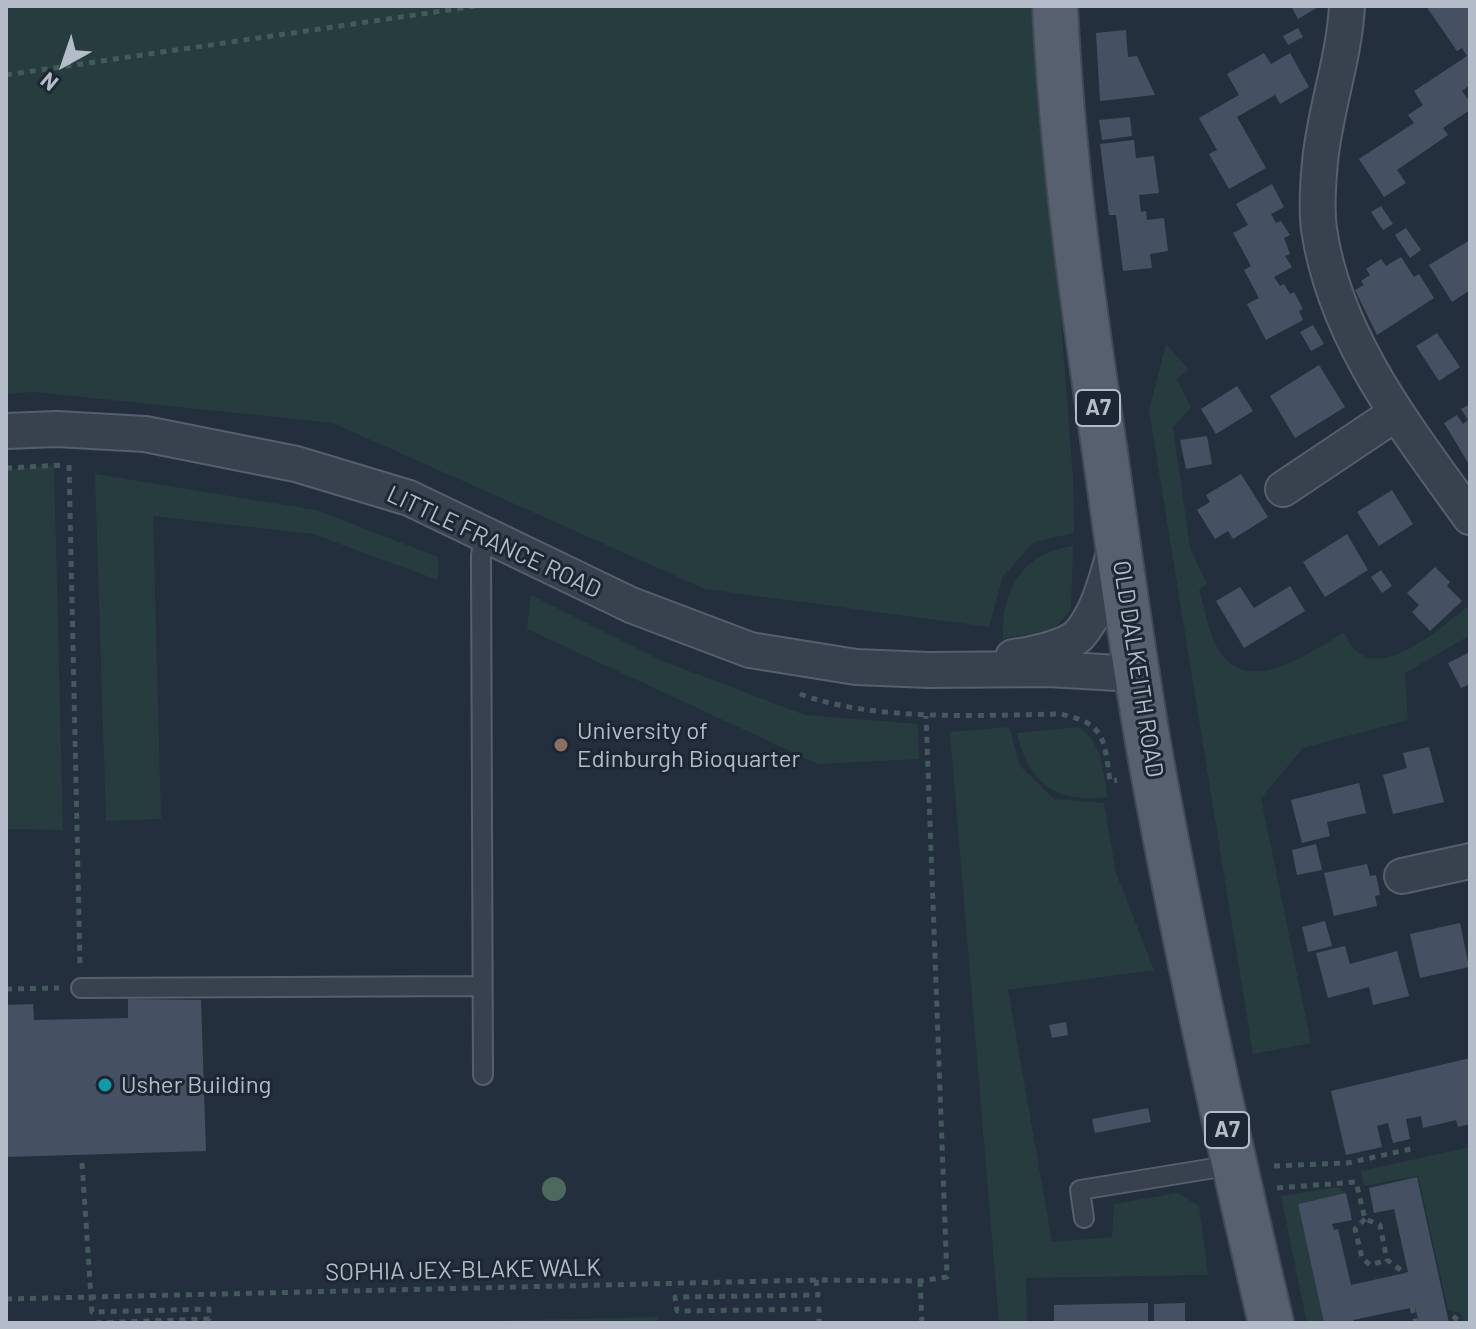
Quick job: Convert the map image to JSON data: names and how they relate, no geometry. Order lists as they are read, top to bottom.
{
  "streets": {
    "main road": ["A7", "OLD DALKEITH ROAD"],
    "street": ["LITTLE FRANCE ROAD"],
    "path": ["SOPHIA JEX-BLAKE WALK"]
  },
  "crossings": [
    ["LITTLE FRANCE ROAD", "OLD DALKEITH ROAD"]
  ],
  "places": ["University of Edinburgh Bioquarter", "Usher Building"],
  "north": "bottom left"
}
